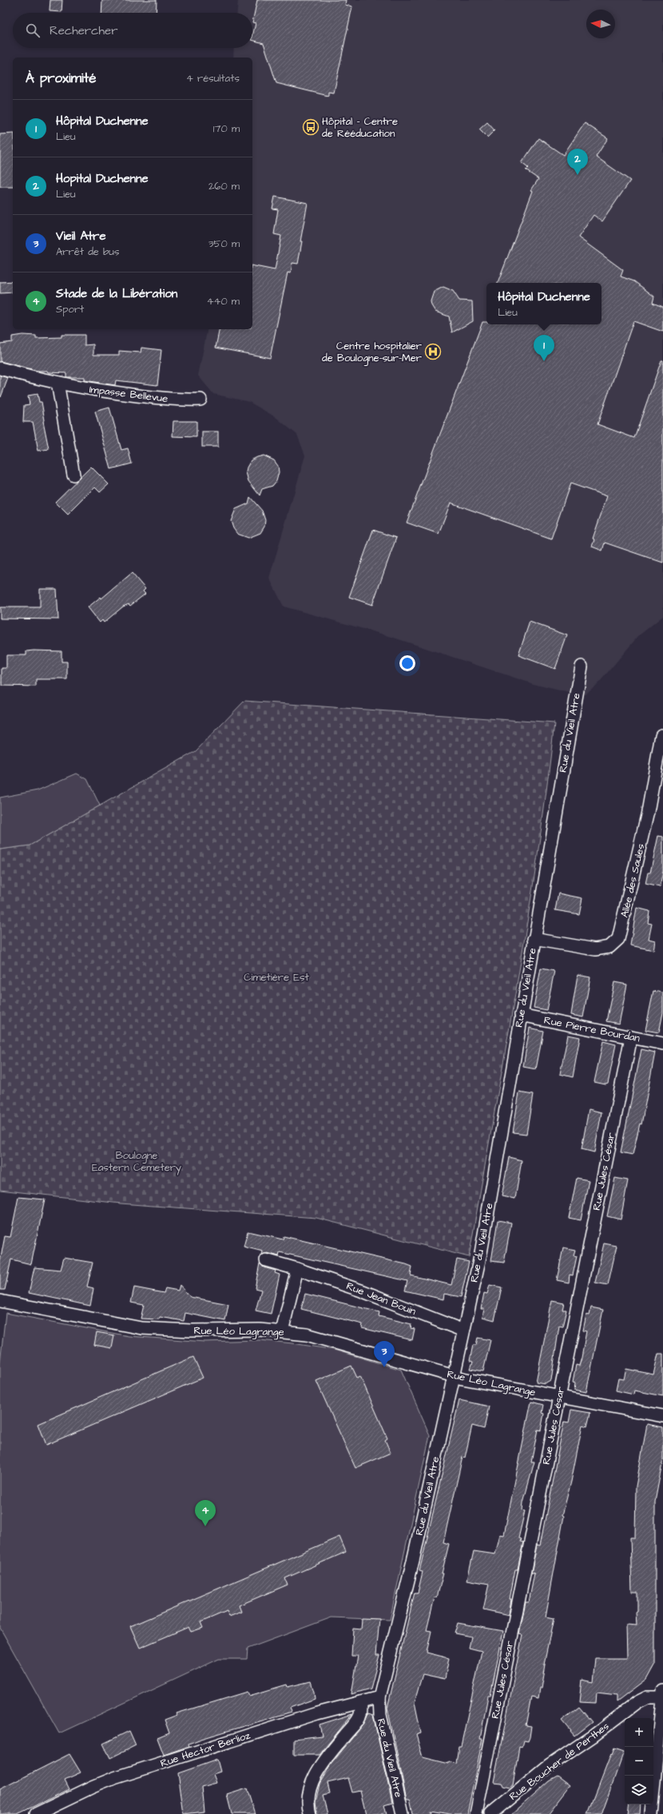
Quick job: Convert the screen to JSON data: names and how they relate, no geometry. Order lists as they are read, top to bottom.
{
  "streets": {
    "street": [
      "Impasse Bellevue",
      "Rue du Vieil Atre",
      "Allée des Saules",
      "Rue Pierre Bourdan",
      "Rue Jules César",
      "Rue Jean Bouin",
      "Rue Léo Lagrange",
      "Rue Hector Berlioz",
      "Rue Boucher de Perthes"
    ]
  },
  "crossings": [
    ["Rue du Vieil Atre", "Allée des Saules"],
    ["Rue du Vieil Atre", "Rue Pierre Bourdan"],
    ["Rue du Vieil Atre", "Rue Jean Bouin"],
    ["Rue du Vieil Atre", "Rue Léo Lagrange"],
    ["Rue du Vieil Atre", "Rue Hector Berlioz"],
    ["Rue Pierre Bourdan", "Rue Jules César"],
    ["Rue Jules César", "Rue Léo Lagrange"]
  ],
  "parks": ["Cimetière Est", "Boulogne Eastern Cemetery"],
  "places": {
    "bus stop": ["Hôpital – Centre de Rééducation"],
    "hospital": ["Centre hospitalier de Boulogne-sur-Mer"]
  },
  "north": "left",
  "page": {
    "search": "Rechercher",
    "heading": ["À proximité", "4 résultats"],
    "list": [
      {
        "mark": "1",
        "name": "Hôpital Duchenne",
        "note": "Lieu",
        "value": "170 m"
      },
      {
        "mark": "2",
        "name": "Hopital Duchenne",
        "note": "Lieu",
        "value": "260 m"
      },
      {
        "mark": "3",
        "name": "Vieil Atre",
        "note": "Arrêt de bus",
        "value": "350 m"
      },
      {
        "mark": "4",
        "name": "Stade de la Libération",
        "note": "Sport",
        "value": "440 m"
      }
    ],
    "pins": [
      "2",
      "1",
      "3",
      "4"
    ],
    "popup": ["Hôpital Duchenne", "Lieu"],
    "map_buttons": ["+", "−"]
  }
}
